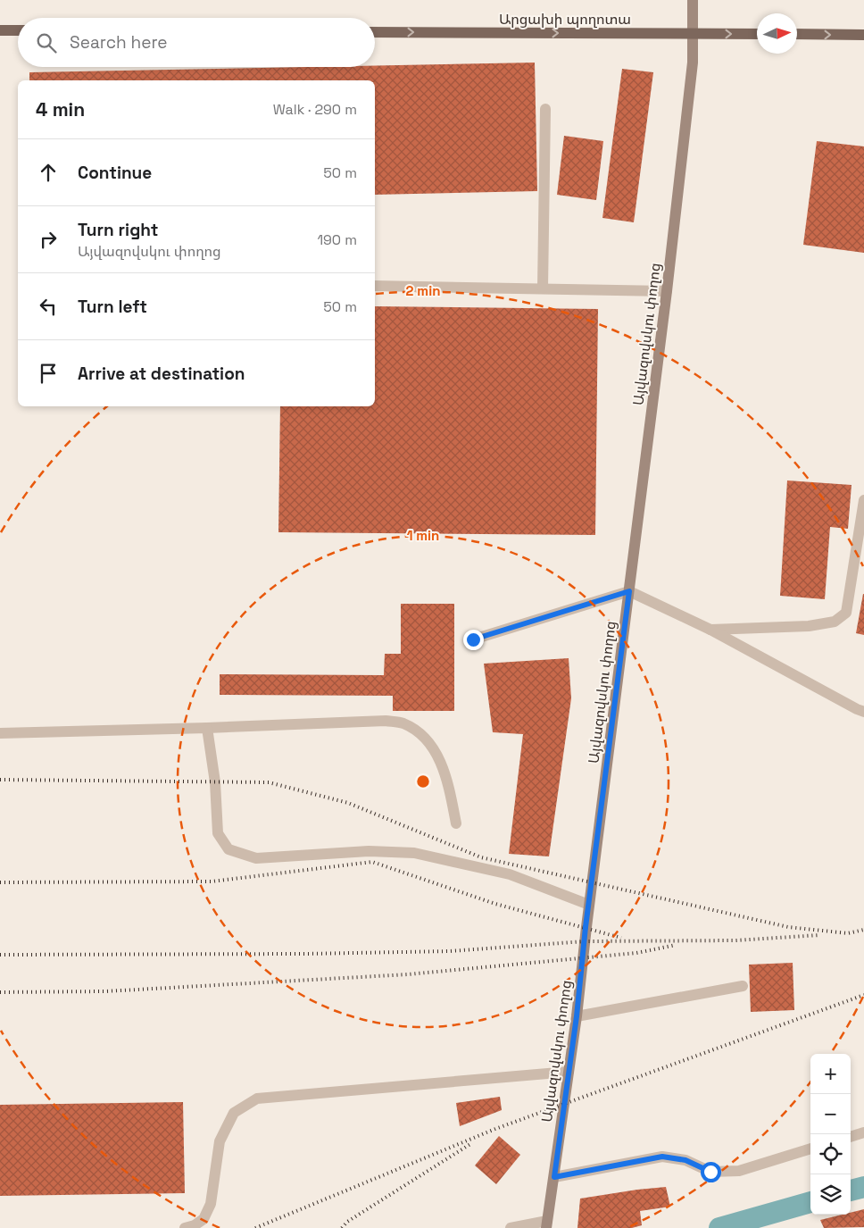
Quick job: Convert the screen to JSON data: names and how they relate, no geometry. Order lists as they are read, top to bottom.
{
  "streets": {
    "main road": ["Արցախի պողոտա", "Այվազովսկու փողոց"]
  },
  "crossings": [
    ["Արցախի պողոտա", "Այվազովսկու փողոց"]
  ],
  "one_way": ["Արցախի պողոտա"],
  "north": "right",
  "page": {
    "search": "Search here",
    "heading": ["4 min", "Walk · 290 m"],
    "list": [
      ["Continue", "50 m"],
      ["Turn right", "Այվազովսկու փողոց", "190 m"],
      ["Turn left", "50 m"],
      "Arrive at destination"
    ],
    "map_buttons": ["+", "−"]
  },
  "rings": ["2 min", "1 min"]
}
